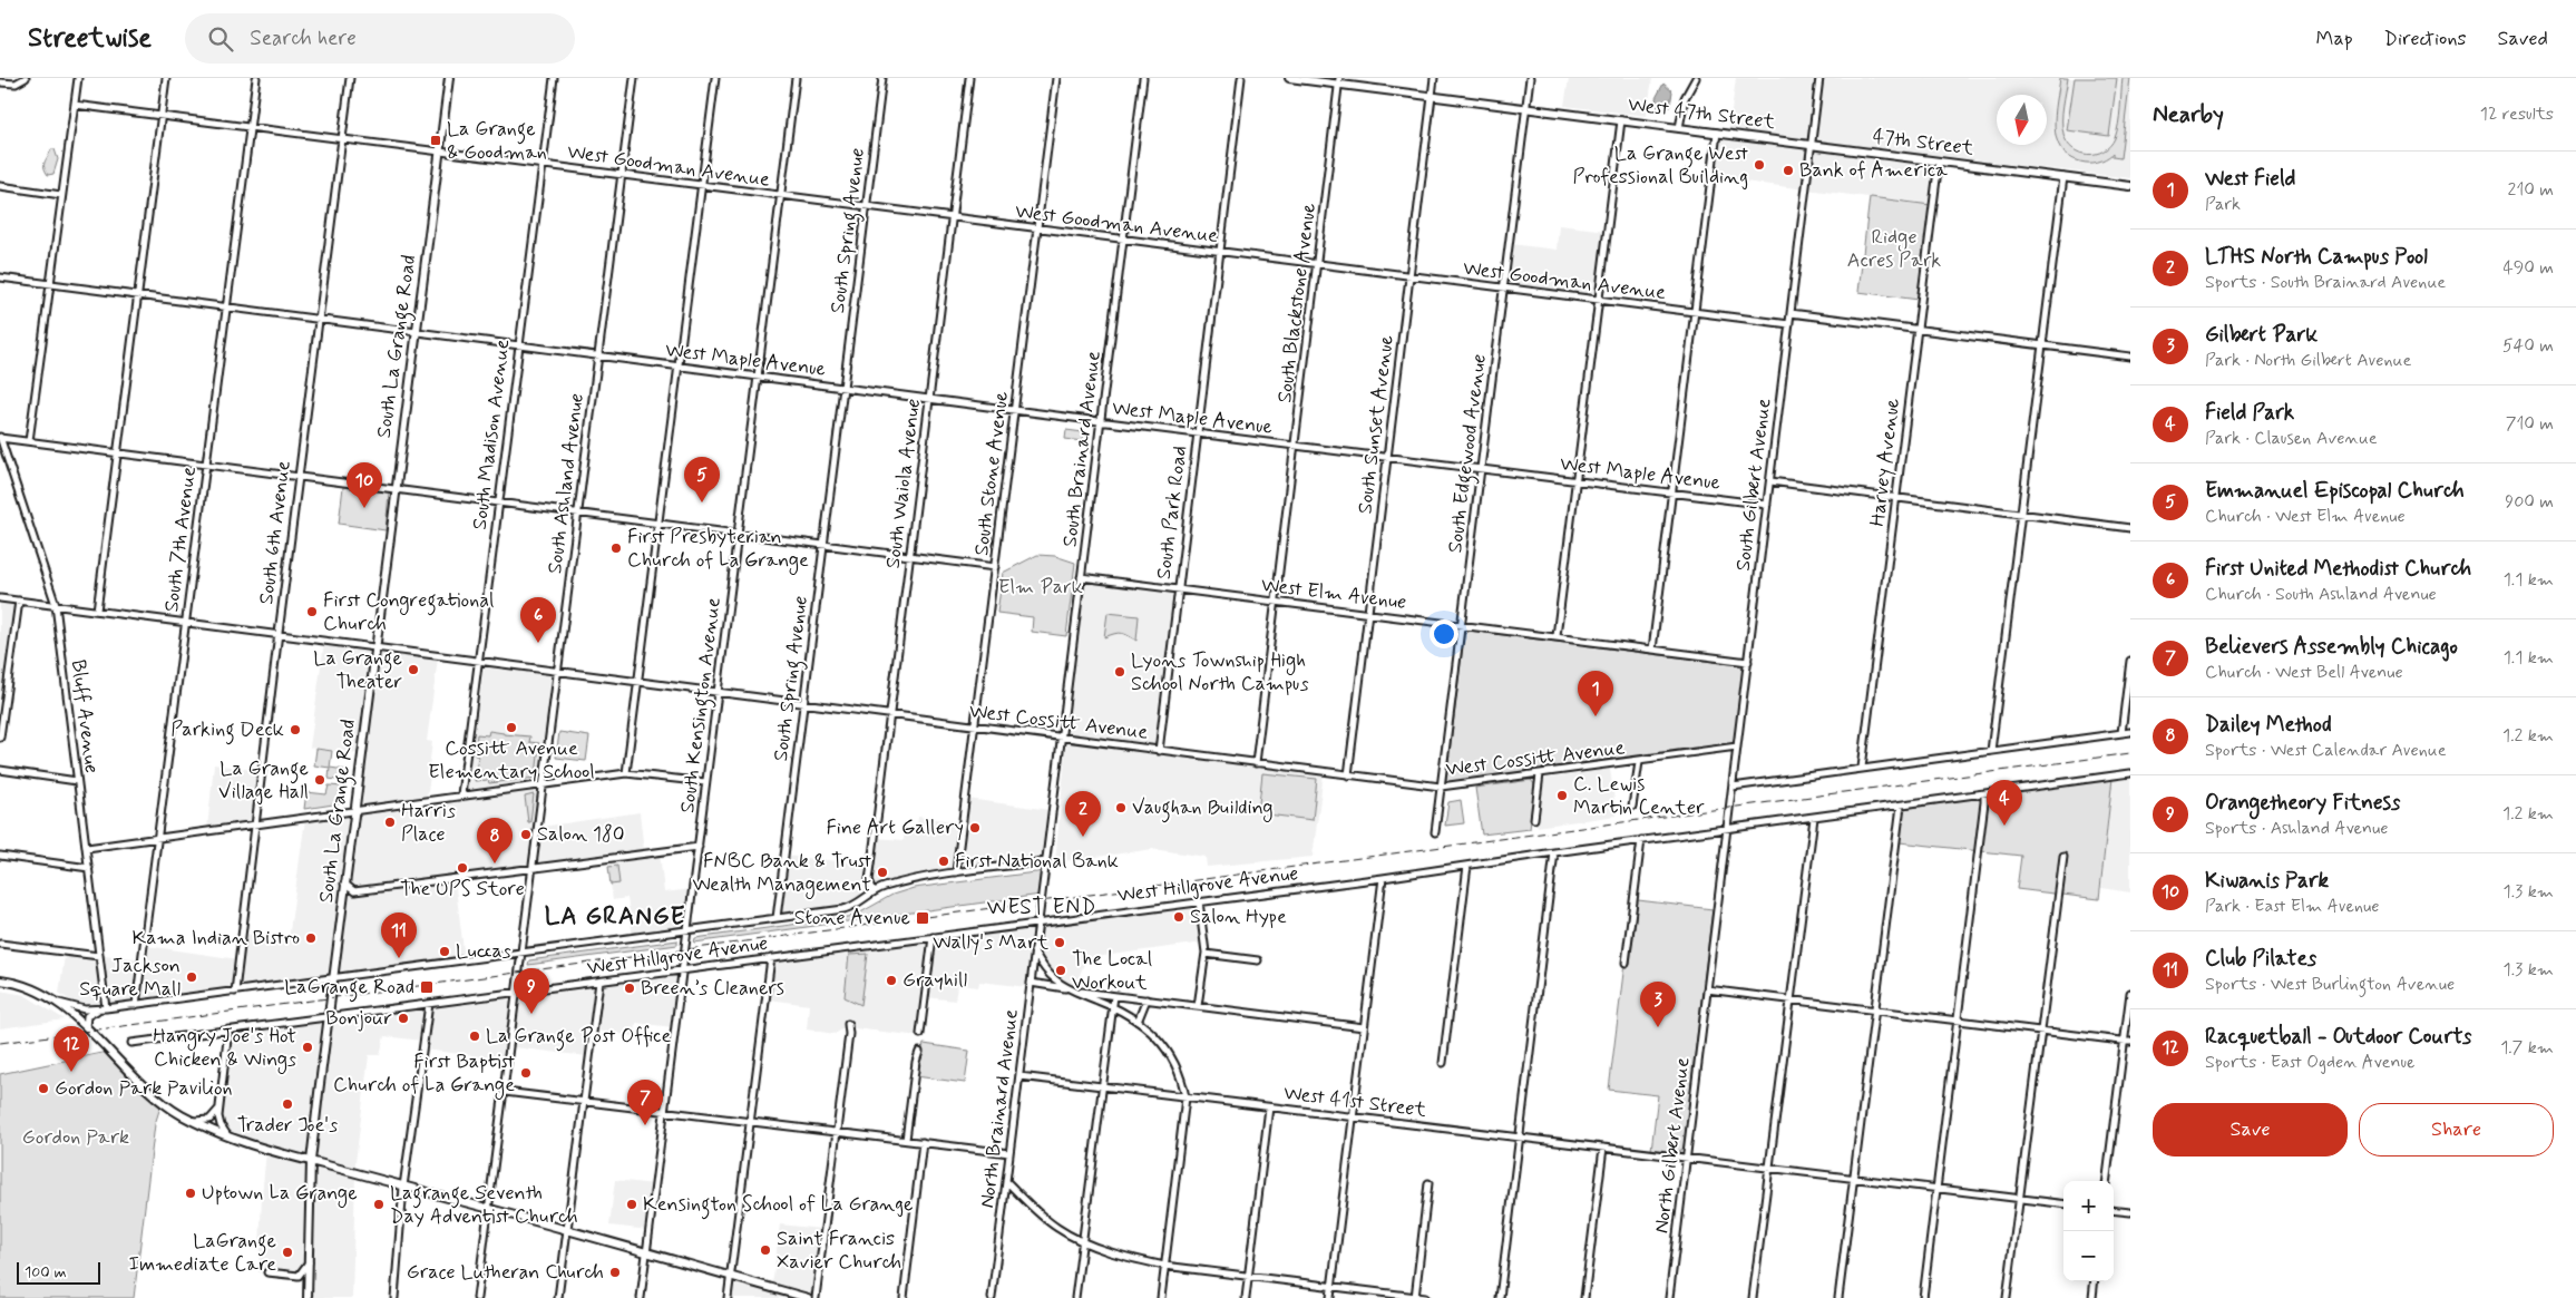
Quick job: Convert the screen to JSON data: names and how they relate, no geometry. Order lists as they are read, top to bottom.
{
  "streets": {
    "main road": ["West 47th Street", "47th Street", "South La Grange Road"],
    "street": [
      "West Goodman Avenue",
      "South Spring Avenue",
      "South Blackstone Avenue",
      "West Maple Avenue",
      "South Sunset Avenue",
      "South Madison Avenue",
      "South Brainard Avenue",
      "South Edgewood Avenue",
      "Harvey Avenue",
      "South Stone Avenue",
      "South Ashland Avenue",
      "South Waiola Avenue",
      "South Gilbert Avenue",
      "South Park Road",
      "South 6th Avenue",
      "South 7th Avenue",
      "West Elm Avenue",
      "South Kensington Avenue",
      "Bluff Avenue",
      "West Cossitt Avenue",
      "West Hillgrove Avenue",
      "West 41st Street",
      "North Brainard Avenue",
      "North Gilbert Avenue"
    ]
  },
  "crossings": [
    ["West 47th Street", "47th Street"],
    ["West 47th Street", "South Blackstone Avenue"],
    ["West 47th Street", "South Sunset Avenue"],
    ["West 47th Street", "South Edgewood Avenue"],
    ["West 47th Street", "South Gilbert Avenue"],
    ["47th Street", "Harvey Avenue"],
    ["47th Street", "South Gilbert Avenue"],
    ["West Goodman Avenue", "South Spring Avenue"],
    ["West Goodman Avenue", "South Blackstone Avenue"],
    ["West Goodman Avenue", "South La Grange Road"],
    ["West Goodman Avenue", "South Sunset Avenue"],
    ["West Goodman Avenue", "South Madison Avenue"],
    ["West Goodman Avenue", "South Brainard Avenue"],
    ["West Goodman Avenue", "South Edgewood Avenue"],
    ["West Goodman Avenue", "South Stone Avenue"],
    ["West Goodman Avenue", "South Ashland Avenue"],
    ["West Goodman Avenue", "South Waiola Avenue"],
    ["West Goodman Avenue", "South Gilbert Avenue"],
    ["West Goodman Avenue", "South Park Road"],
    ["West Goodman Avenue", "South 6th Avenue"],
    ["West Goodman Avenue", "South 7th Avenue"],
    ["West Goodman Avenue", "South Kensington Avenue"],
    ["South Spring Avenue", "West Maple Avenue"],
    ["South Spring Avenue", "West Cossitt Avenue"],
    ["South Blackstone Avenue", "West Maple Avenue"],
    ["South Blackstone Avenue", "West Elm Avenue"],
    ["South Blackstone Avenue", "West Cossitt Avenue"],
    ["South La Grange Road", "West Maple Avenue"],
    ["South La Grange Road", "West Cossitt Avenue"],
    ["South La Grange Road", "West Hillgrove Avenue"],
    ["West Maple Avenue", "South Sunset Avenue"],
    ["West Maple Avenue", "South Madison Avenue"],
    ["West Maple Avenue", "South Brainard Avenue"],
    ["West Maple Avenue", "South Edgewood Avenue"],
    ["West Maple Avenue", "South Stone Avenue"],
    ["West Maple Avenue", "South Ashland Avenue"],
    ["West Maple Avenue", "South Waiola Avenue"],
    ["West Maple Avenue", "South Gilbert Avenue"],
    ["West Maple Avenue", "South Park Road"],
    ["West Maple Avenue", "South 6th Avenue"],
    ["West Maple Avenue", "South 7th Avenue"],
    ["West Maple Avenue", "South Kensington Avenue"],
    ["South Sunset Avenue", "West Elm Avenue"],
    ["South Sunset Avenue", "West Cossitt Avenue"],
    ["South Madison Avenue", "West Cossitt Avenue"],
    ["South Brainard Avenue", "West Elm Avenue"],
    ["South Brainard Avenue", "West Cossitt Avenue"],
    ["South Brainard Avenue", "West Hillgrove Avenue"],
    ["South Brainard Avenue", "North Brainard Avenue"],
    ["South Edgewood Avenue", "West Elm Avenue"],
    ["South Edgewood Avenue", "West Cossitt Avenue"],
    ["South Stone Avenue", "West Cossitt Avenue"],
    ["South Ashland Avenue", "West Cossitt Avenue"],
    ["South Ashland Avenue", "West Hillgrove Avenue"],
    ["South Waiola Avenue", "West Cossitt Avenue"],
    ["South Gilbert Avenue", "West Elm Avenue"],
    ["South Gilbert Avenue", "West Cossitt Avenue"],
    ["South Gilbert Avenue", "West Hillgrove Avenue"],
    ["South Gilbert Avenue", "North Gilbert Avenue"],
    ["South Park Road", "West Elm Avenue"],
    ["South Park Road", "West Cossitt Avenue"],
    ["South 6th Avenue", "West Cossitt Avenue"],
    ["South 7th Avenue", "West Cossitt Avenue"],
    ["South Kensington Avenue", "West Cossitt Avenue"],
    ["South Kensington Avenue", "West Hillgrove Avenue"],
    ["Bluff Avenue", "West Cossitt Avenue"],
    ["West Hillgrove Avenue", "North Brainard Avenue"],
    ["West Hillgrove Avenue", "North Gilbert Avenue"],
    ["West 41st Street", "North Brainard Avenue"],
    ["West 41st Street", "North Gilbert Avenue"]
  ],
  "districts": ["WEST END", "LA GRANGE"],
  "parks": ["Ridge Acres Park", "Elm Park", "Gordon Park"],
  "places": {
    "transit": ["La Grange & Goodman", "Stone Avenue", "LaGrange Road"],
    "other": [
      "La Grange West Professional Building",
      "Bank of America",
      "First Presbyterian Church of La Grange",
      "First Congregational Church",
      "La Grange Theater",
      "Lyons Township High School North Campus",
      "Cossitt Avenue Elementary School",
      "Parking Deck",
      "La Grange Village Hall",
      "C. Lewis Martin Center",
      "Vaughan Building",
      "Harris Place",
      "Fine Art Gallery",
      "Salon 180",
      "First National Bank",
      "The UPS Store",
      "FNBC Bank & Trust Wealth Management",
      "Salon Hype",
      "Kama Indian Bistro",
      "Wally's Mart",
      "Luccas",
      "The Local Workout",
      "Jackson Square Mall",
      "Grayhill",
      "Breen’s Cleaners",
      "Bonjour",
      "La Grange Post Office",
      "Hangry Joe's Hot Chicken & Wings",
      "First Baptist Church of La Grange",
      "Gordon Park Pavilion",
      "Trader Joe's",
      "Uptown La Grange",
      "Lagrange Seventh Day Adventist Church",
      "Kensington School of La Grange",
      "Saint Francis Xavier Church",
      "LaGrange Immediate Care",
      "Grace Lutheran Church"
    ]
  },
  "scale_bar": "100 m",
  "north": "bottom",
  "page": {
    "header": "Streetwise",
    "search": "Search here",
    "nav": ["Map", "Directions", "Saved"],
    "heading": ["Nearby", "12 results"],
    "list": [
      {
        "mark": "1",
        "name": "West Field",
        "note": "Park",
        "value": "210 m"
      },
      {
        "mark": "2",
        "name": "LTHS North Campus Pool",
        "note": "Sports · South Brainard Avenue",
        "value": "490 m"
      },
      {
        "mark": "3",
        "name": "Gilbert Park",
        "note": "Park · North Gilbert Avenue",
        "value": "540 m"
      },
      {
        "mark": "4",
        "name": "Field Park",
        "note": "Park · Clausen Avenue",
        "value": "710 m"
      },
      {
        "mark": "5",
        "name": "Emmanuel Episcopal Church",
        "note": "Church · West Elm Avenue",
        "value": "900 m"
      },
      {
        "mark": "6",
        "name": "First United Methodist Church",
        "note": "Church · South Ashland Avenue",
        "value": "1.1 km"
      },
      {
        "mark": "7",
        "name": "Believers Assembly Chicago",
        "note": "Church · West Bell Avenue",
        "value": "1.1 km"
      },
      {
        "mark": "8",
        "name": "Dailey Method",
        "note": "Sports · West Calendar Avenue",
        "value": "1.2 km"
      },
      {
        "mark": "9",
        "name": "Orangetheory Fitness",
        "note": "Sports · Ashland Avenue",
        "value": "1.2 km"
      },
      {
        "mark": "10",
        "name": "Kiwanis Park",
        "note": "Park · East Elm Avenue",
        "value": "1.3 km"
      },
      {
        "mark": "11",
        "name": "Club Pilates",
        "note": "Sports · West Burlington Avenue",
        "value": "1.3 km"
      },
      {
        "mark": "12",
        "name": "Racquetball - Outdoor Courts",
        "note": "Sports · East Ogden Avenue",
        "value": "1.7 km"
      }
    ],
    "pins": [
      "5",
      "10",
      "6",
      "1",
      "4",
      "2",
      "8",
      "11",
      "9",
      "3",
      "12",
      "7"
    ],
    "buttons": ["Save", "Share"],
    "map_buttons": ["+", "−"],
    "scale": "100 m"
  }
}
